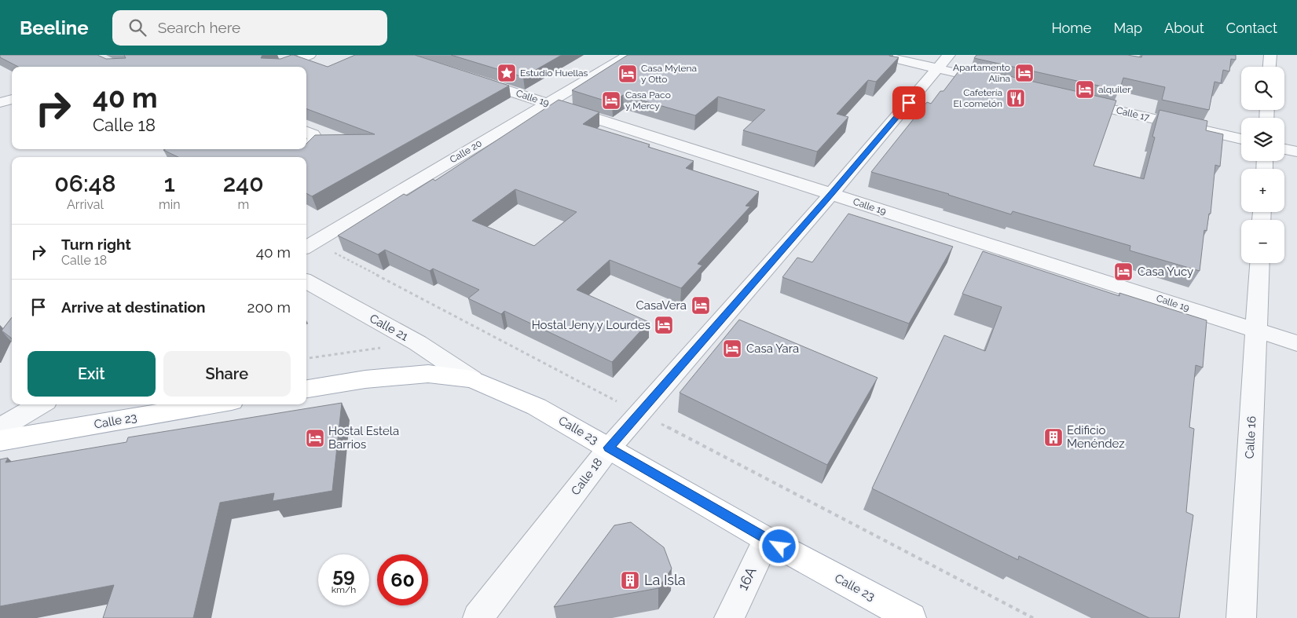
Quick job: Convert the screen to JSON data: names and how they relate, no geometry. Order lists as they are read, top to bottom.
{
  "streets": {
    "main road": ["Calle 23"],
    "street": [
      "Calle 19",
      "Calle 17",
      "Calle 20",
      "Calle 21",
      "Calle 16",
      "Calle 18",
      "16A"
    ]
  },
  "crossings": [
    ["Calle 19", "Calle 20"],
    ["Calle 19", "Calle 16"],
    ["Calle 19", "Calle 18"],
    ["Calle 21", "Calle 23"],
    ["Calle 23", "Calle 18"],
    ["Calle 23", "16A"]
  ],
  "places": {
    "place": ["Estudio Huellas"],
    "hotel": [
      "Apartamento Alina",
      "Casa Mylena y Otto",
      "alquiler",
      "Casa Paco y Mercy",
      "Casa Yucy",
      "CasaVera",
      "Hostal Jeny y Lourdes",
      "Casa Yara",
      "Hostal Estela Barrios"
    ],
    "restaurant": ["Cafetería El comelón"],
    "building": ["Edificio Menéndez", "La Isla"]
  },
  "page": {
    "header": "Beeline",
    "search": "Search here",
    "nav": [
      "Home",
      "Map",
      "About",
      "Contact"
    ],
    "map_buttons": ["+", "−"],
    "turn": ["40 m", "Calle 18"],
    "eta": [
      "06:48",
      "Arrival",
      "1",
      "min",
      "240",
      "m"
    ],
    "list": [
      {
        "name": "Turn right",
        "note": "Calle 18",
        "value": "40 m"
      },
      {
        "name": "Arrive at destination",
        "value": "200 m"
      }
    ],
    "buttons": ["Exit", "Share"],
    "speed": "59 km/h",
    "limit": "60"
  }
}
